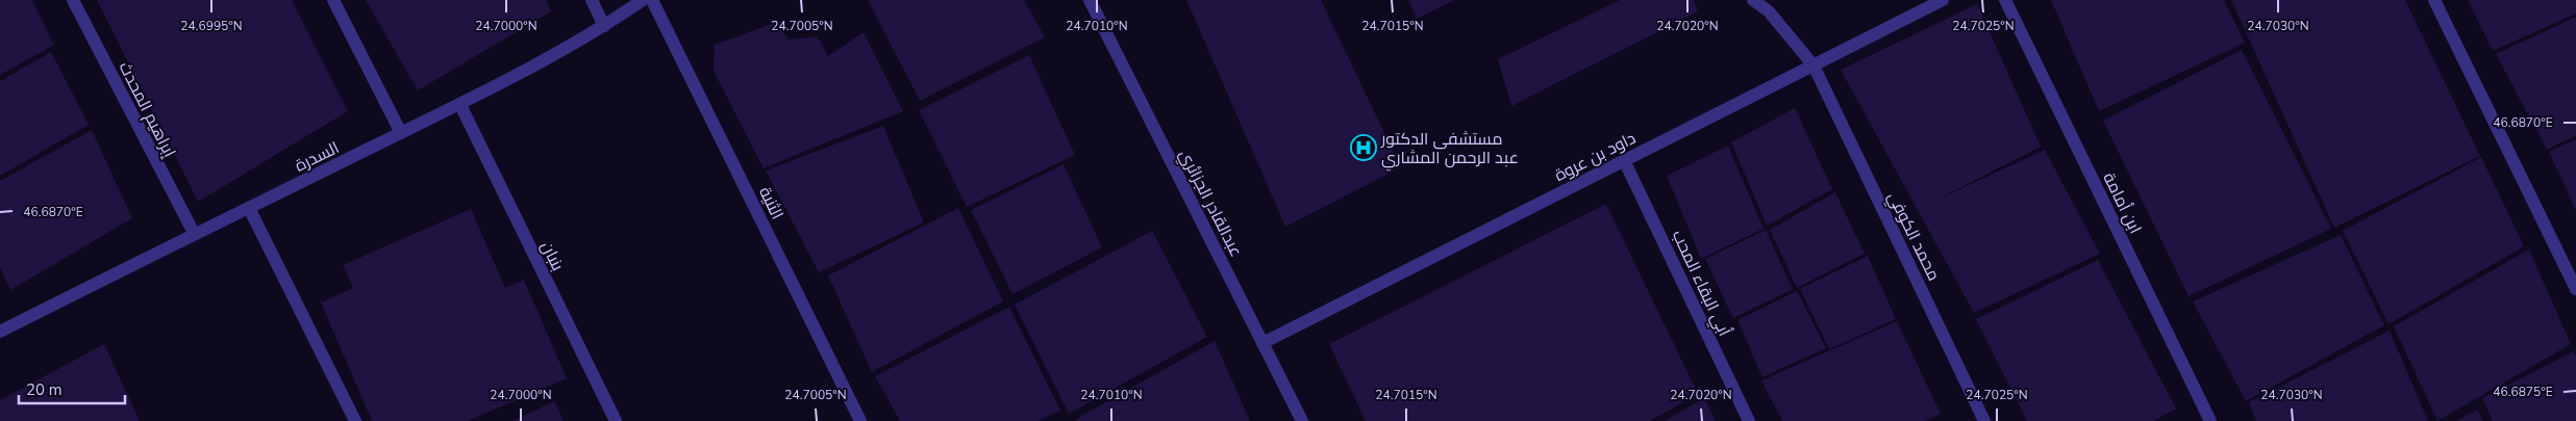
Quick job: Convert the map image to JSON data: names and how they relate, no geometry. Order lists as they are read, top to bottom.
{
  "streets": {
    "street": [
      "إبراهيم المحدث",
      "السدرة",
      "داود بن عروة",
      "الثنية",
      "عبدالقادر الجزائري",
      "ابن أمامة",
      "محمد الكوفي",
      "بنبان",
      "أبي البقاء المحب"
    ]
  },
  "crossings": [
    ["إبراهيم المحدث", "السدرة"],
    ["السدرة", "بنبان"],
    ["داود بن عروة", "عبدالقادر الجزائري"],
    ["داود بن عروة", "محمد الكوفي"],
    ["داود بن عروة", "أبي البقاء المحب"]
  ],
  "places": {
    "hospital": ["مستشفى الدكتور عبد الرحمن المشاري"]
  },
  "scale_bar": "20 m",
  "coordinates": [
    "24.6995°N",
    "24.7000°N",
    "24.7005°N",
    "24.7010°N",
    "24.7015°N",
    "24.7020°N",
    "24.7025°N",
    "24.7030°N",
    "46.6870°E",
    "46.6875°E"
  ]
}
